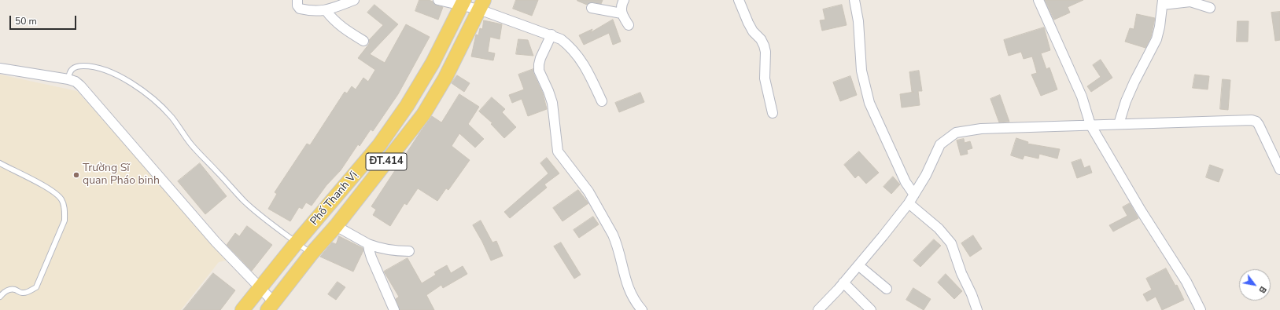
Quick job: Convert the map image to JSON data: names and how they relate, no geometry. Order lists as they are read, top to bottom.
{
  "streets": {
    "main road": ["ĐT.414", "Phố Thanh Vị"]
  },
  "places": ["Trường Sĩ quan Pháo binh"],
  "scale_bar": "50 m",
  "north": "bottom right"
}
